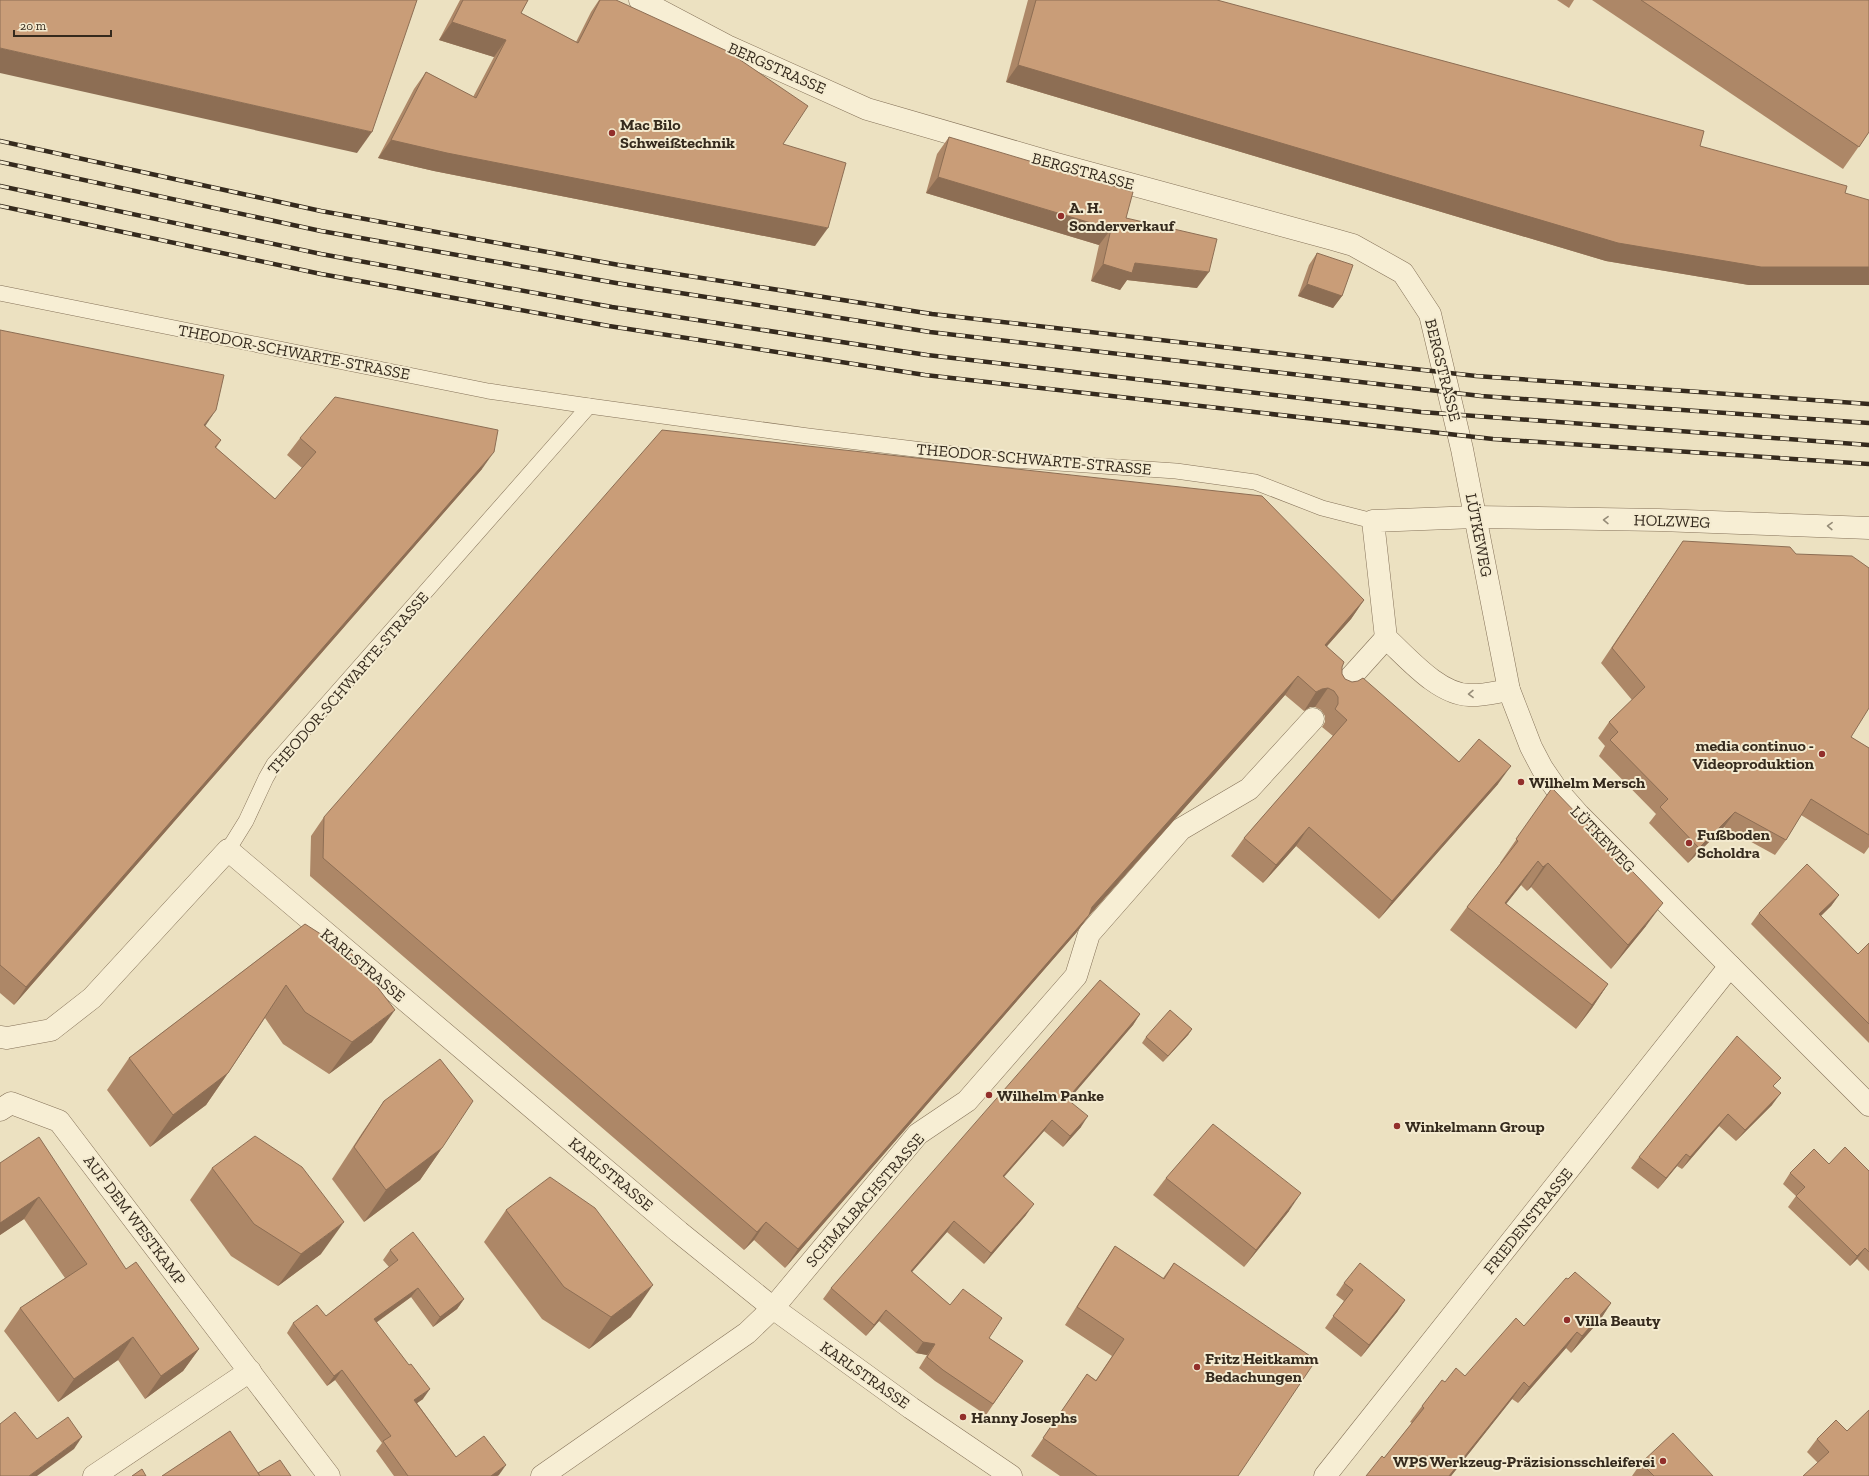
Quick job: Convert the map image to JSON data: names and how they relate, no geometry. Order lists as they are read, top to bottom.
{
  "streets": {
    "street": [
      "BERGSTRASSE",
      "THEODOR-SCHWARTE-STRASSE",
      "HOLZWEG",
      "LÜTKEWEG",
      "KARLSTRASSE",
      "SCHMALBACHSTRASSE",
      "AUF DEM WESTKAMP",
      "FRIEDENSTRASSE"
    ]
  },
  "crossings": [
    ["BERGSTRASSE", "LÜTKEWEG"],
    ["THEODOR-SCHWARTE-STRASSE", "HOLZWEG"],
    ["THEODOR-SCHWARTE-STRASSE", "LÜTKEWEG"],
    ["THEODOR-SCHWARTE-STRASSE", "KARLSTRASSE"],
    ["HOLZWEG", "LÜTKEWEG"],
    ["LÜTKEWEG", "FRIEDENSTRASSE"],
    ["KARLSTRASSE", "SCHMALBACHSTRASSE"]
  ],
  "one_way": ["HOLZWEG"],
  "places": [
    "Mac Bilo Schweißtechnik",
    "A. H. Sonderverkauf",
    "media continuo - Videoproduktion",
    "Wilhelm Mersch",
    "Fußboden Scholdra",
    "Wilhelm Panke",
    "Winkelmann Group",
    "Villa Beauty",
    "Fritz Heitkamm Bedachungen",
    "Hanny Josephs",
    "WPS Werkzeug-Präzisionsschleiferei"
  ],
  "scale_bar": "20 m"
}
